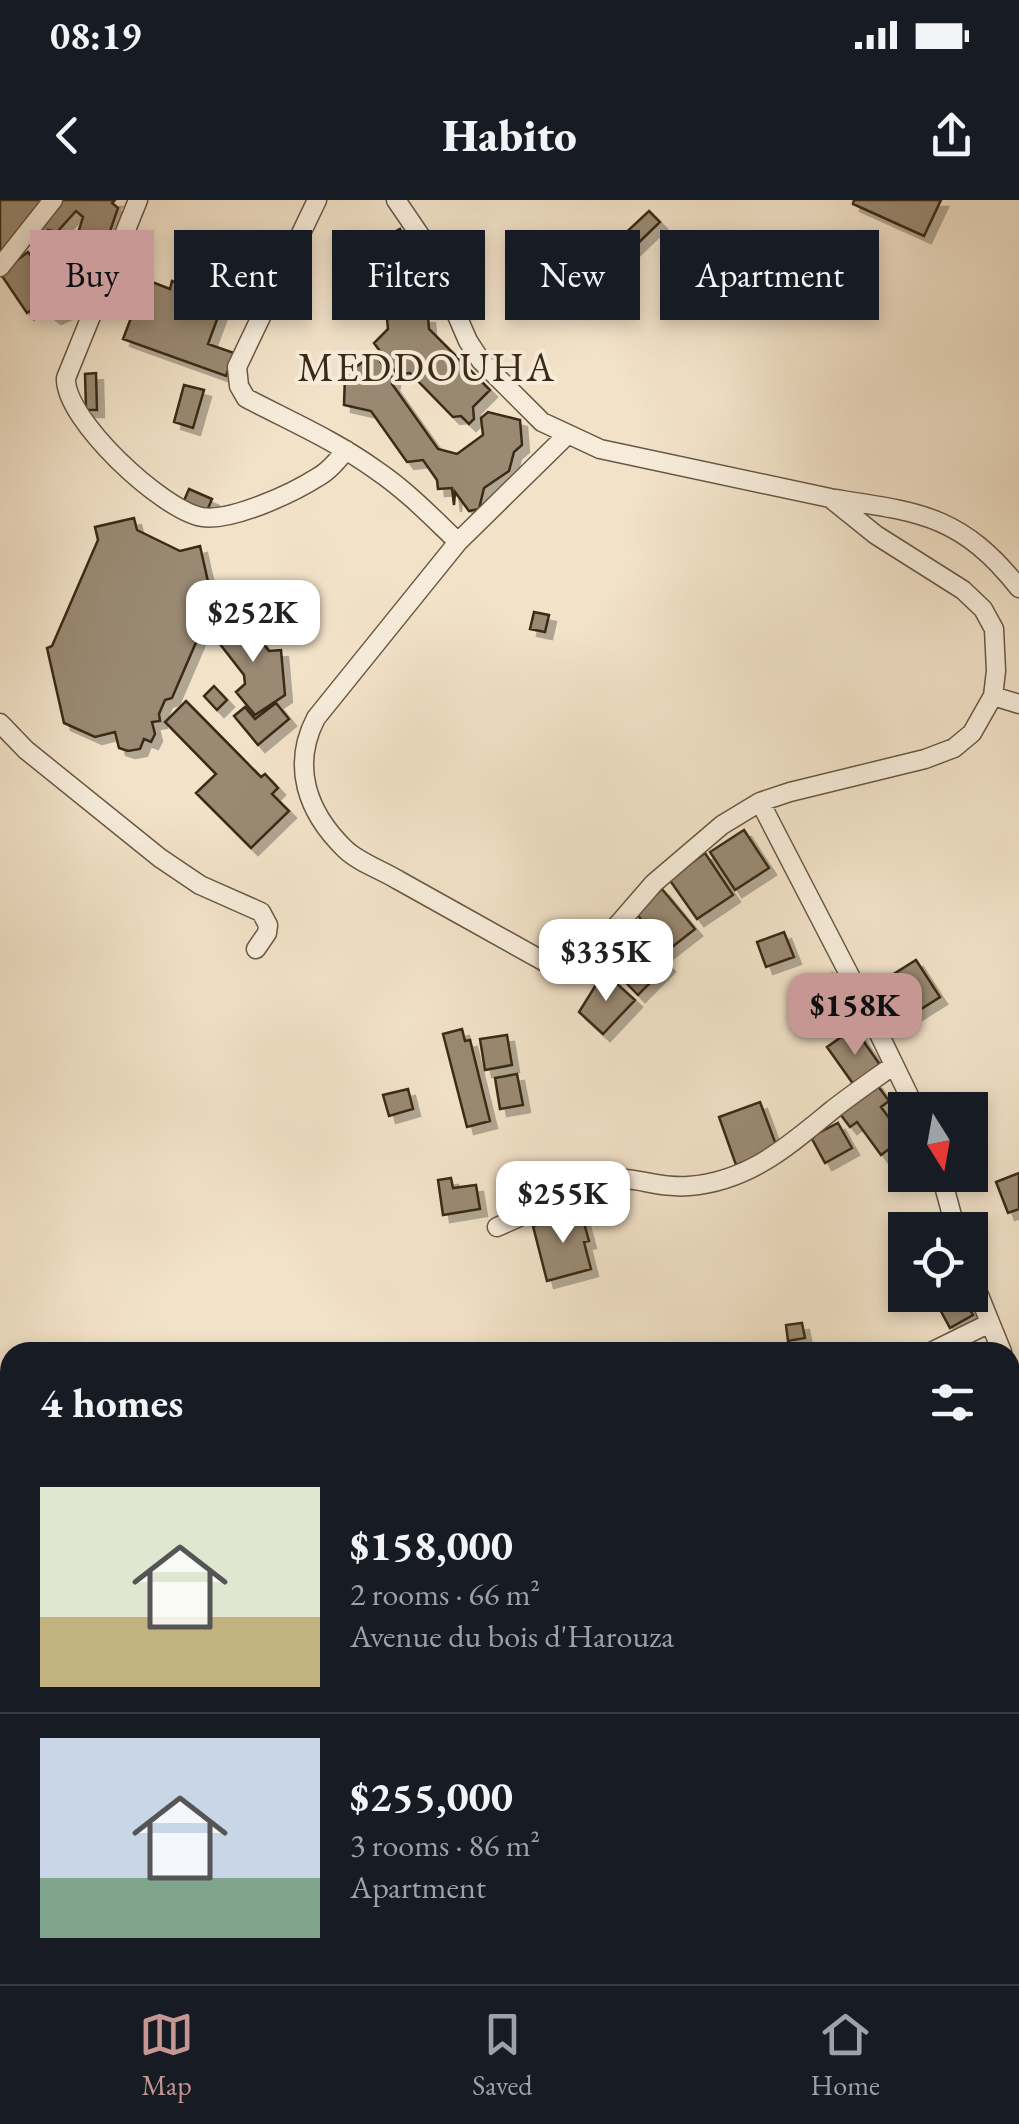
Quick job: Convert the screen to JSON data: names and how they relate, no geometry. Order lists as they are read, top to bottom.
{
  "districts": ["MEDDOUHA"],
  "north": "bottom",
  "page": {
    "status": "08:19",
    "header": "Habito",
    "chip": [
      "Buy",
      "Rent",
      "Filters",
      "New",
      "Apartment"
    ],
    "price": [
      "$252K",
      "$335K",
      "$158K",
      "$255K"
    ],
    "heading": "4 homes",
    "list": [
      {
        "name": "$158,000",
        "note": "2 rooms · 66 m² · Avenue du bois d'Harouza"
      },
      {
        "name": "$255,000",
        "note": "3 rooms · 86 m² · Apartment"
      }
    ],
    "tabs": ["Map", "Saved", "Home"]
  }
}
